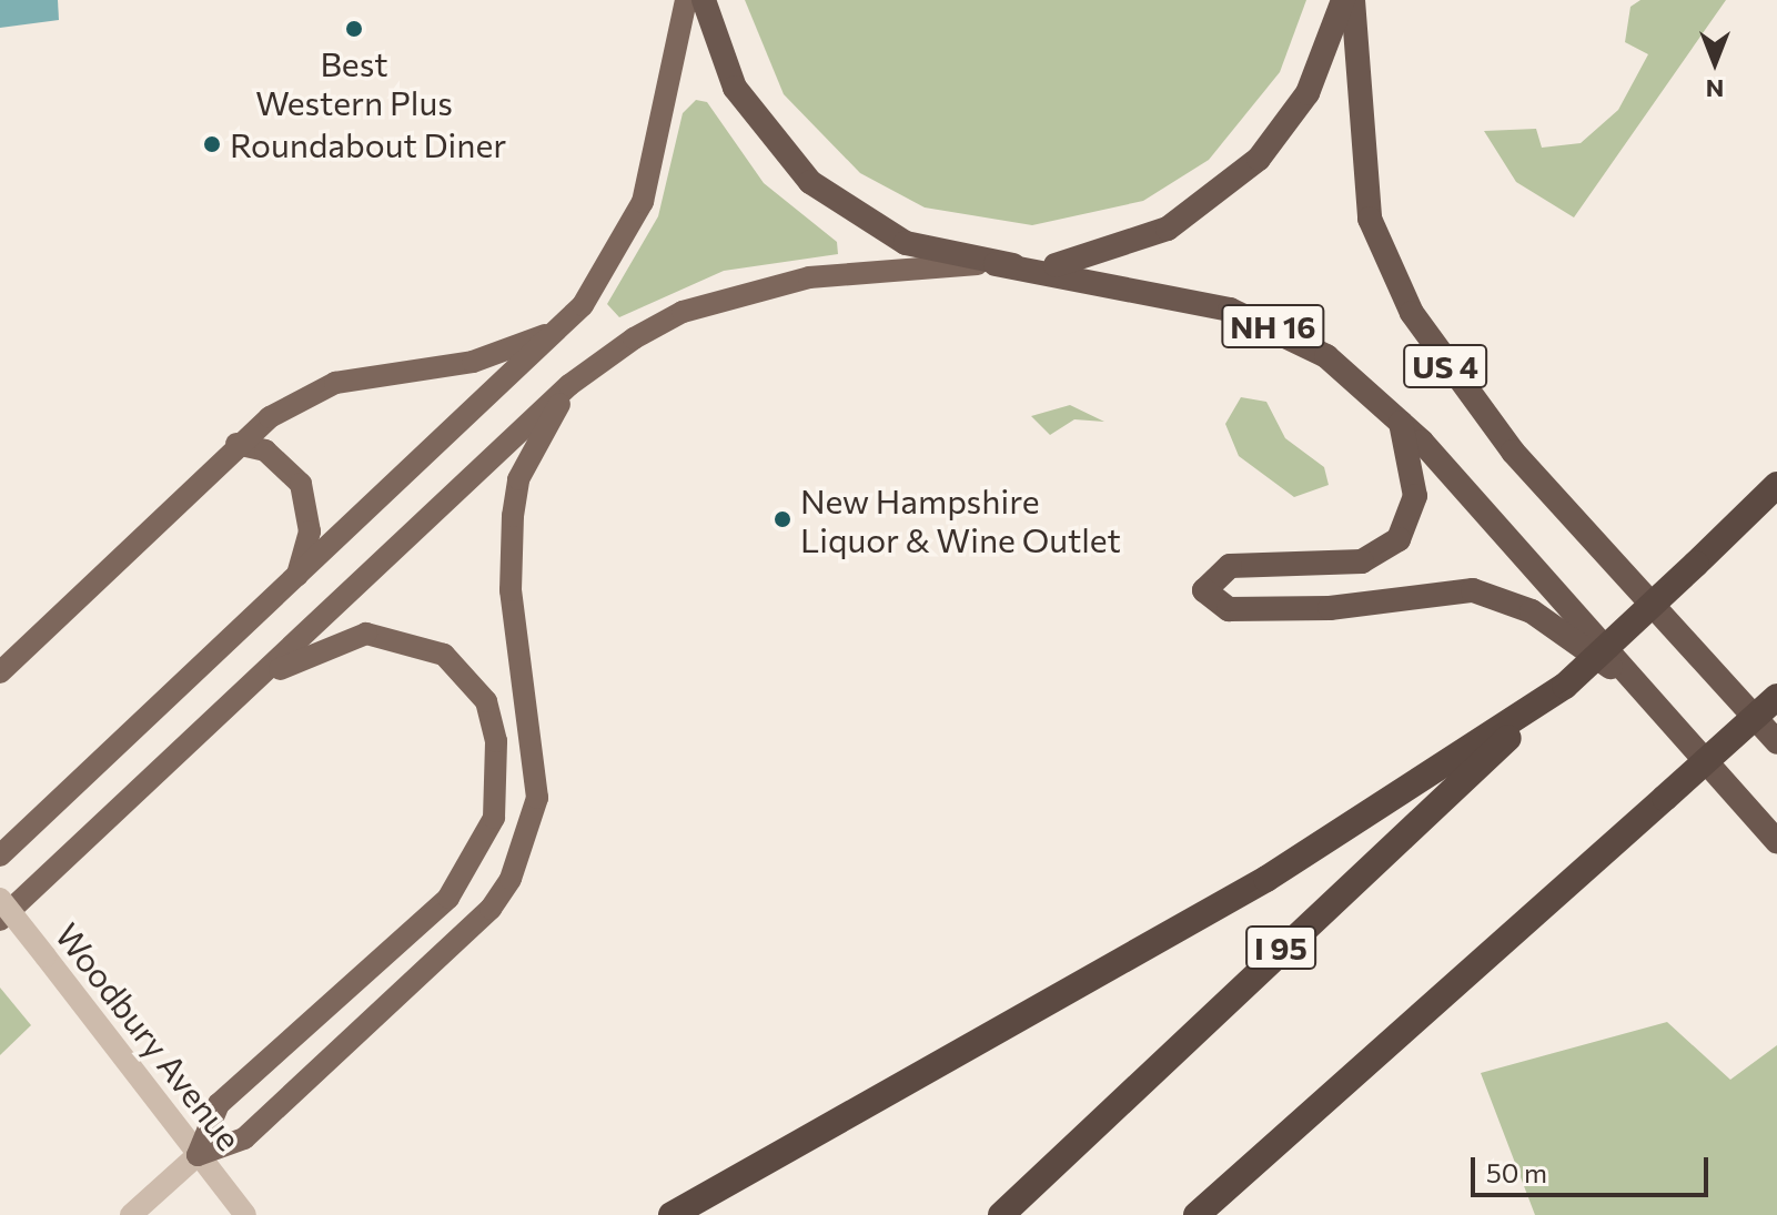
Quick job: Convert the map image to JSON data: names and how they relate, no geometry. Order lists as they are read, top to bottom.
{
  "streets": {
    "highway": ["NH 16", "US 4", "I 95"],
    "street": ["Woodbury Avenue"]
  },
  "places": ["Best Western Plus", "Roundabout Diner", "New Hampshire Liquor & Wine Outlet"],
  "scale_bar": "50 m",
  "north": "bottom"
}
